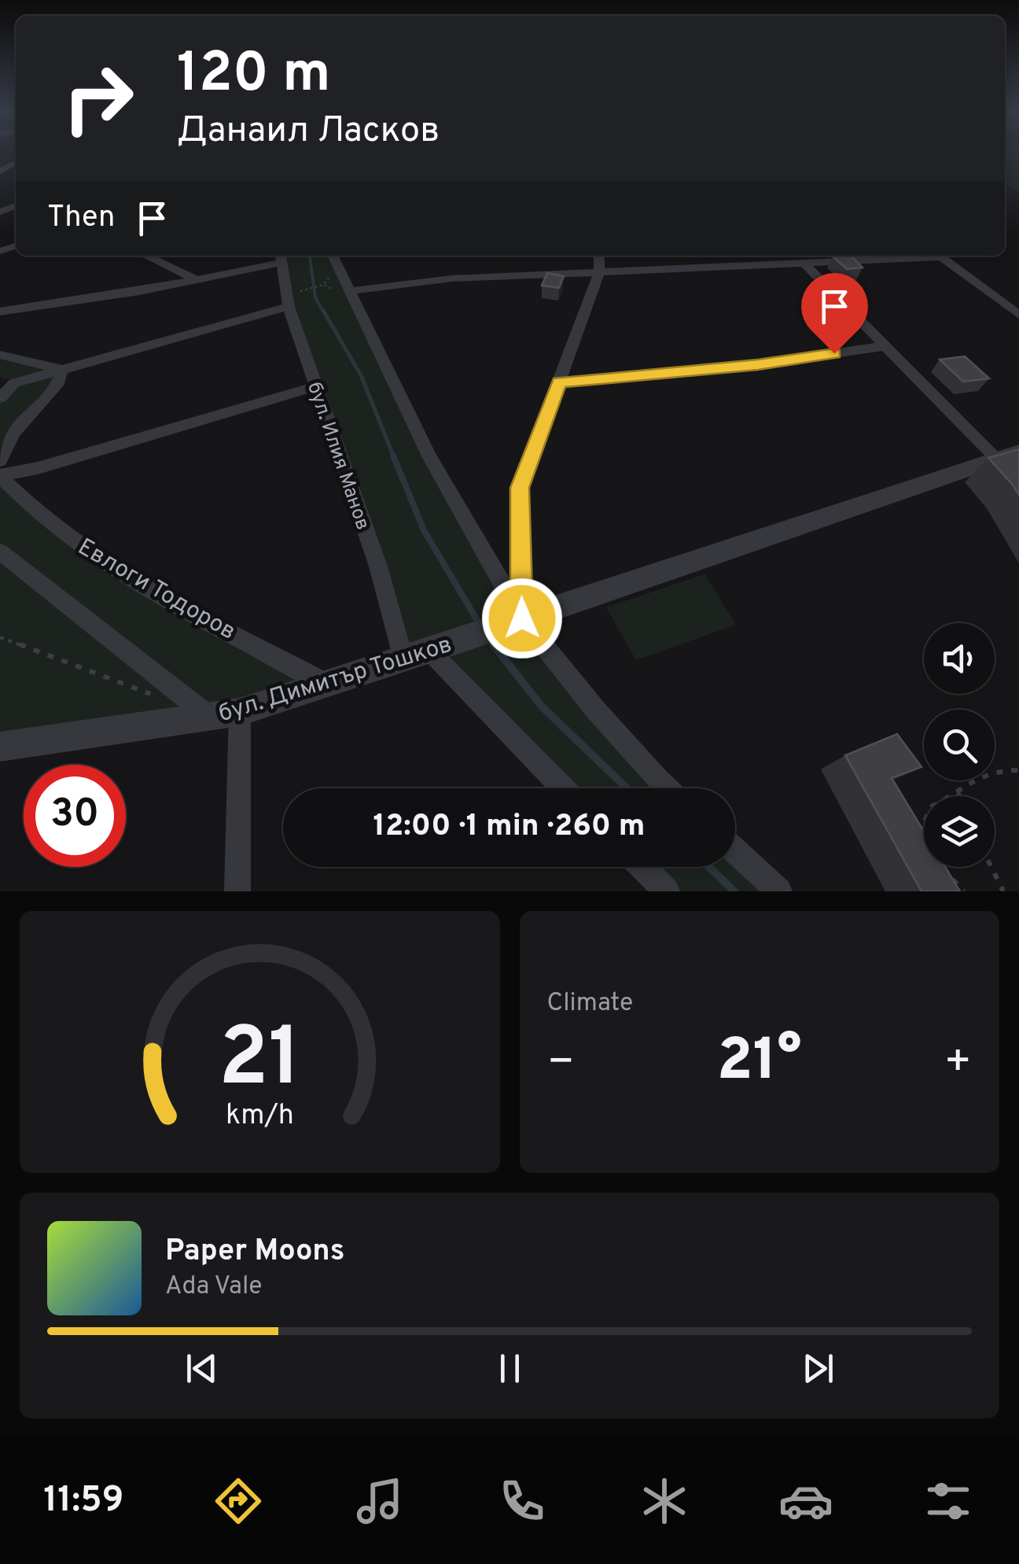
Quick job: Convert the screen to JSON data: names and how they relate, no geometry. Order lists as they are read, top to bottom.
{
  "streets": {
    "street": ["бул. Илия Манов", "Евлоги Тодоров", "бул. Димитър Тошков"]
  },
  "crossings": [
    ["бул. Илия Манов", "бул. Димитър Тошков"],
    ["Евлоги Тодоров", "бул. Димитър Тошков"]
  ],
  "page": {
    "turn": ["120 m", "Данаил Ласков"],
    "then": "Then",
    "limit": "30",
    "trip": "12:00 · 1 min · 260 m",
    "tile": "Climate",
    "heat": ["−", "21°", "+"],
    "song": ["Paper Moons", "Ada Vale"],
    "tabs": "11:59",
    "gauge": ["21", "km/h"]
  }
}
